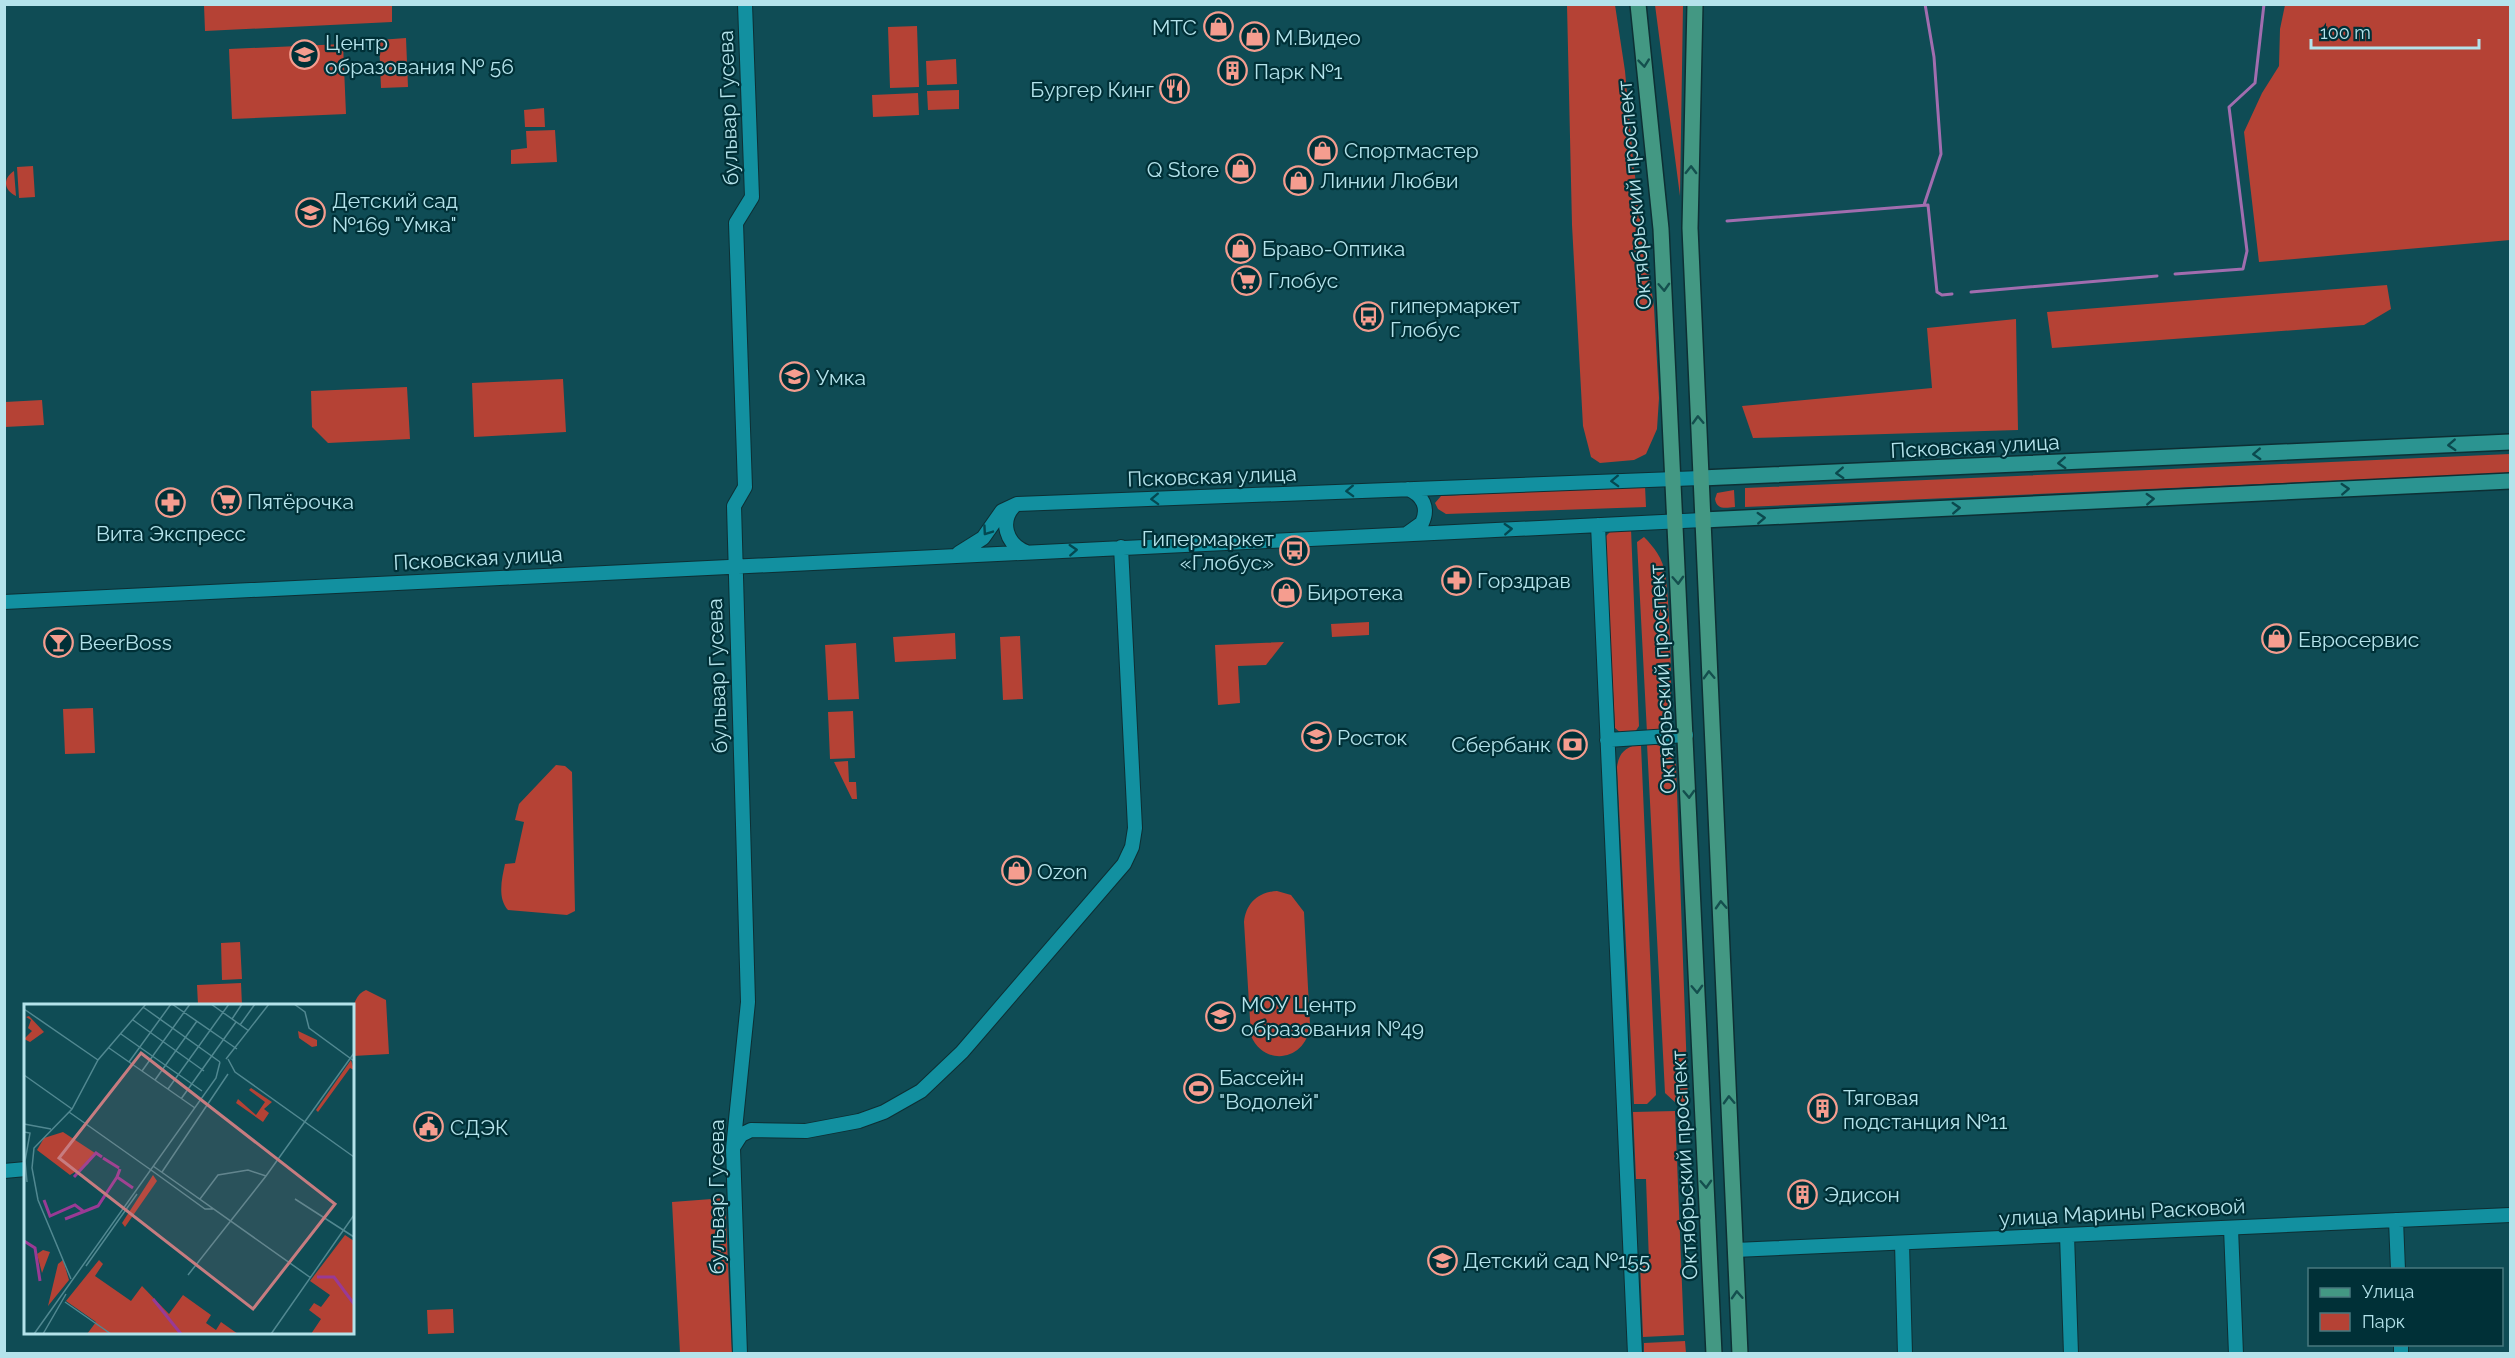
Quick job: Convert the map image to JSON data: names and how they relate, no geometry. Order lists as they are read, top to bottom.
{
  "streets": {
    "main road": ["Октябрьский проспект", "Псковская улица"],
    "street": ["бульвар Гусева", "улица Марины Расковой"]
  },
  "crossings": [
    ["бульвар Гусева", "Псковская улица"],
    ["Октябрьский проспект", "Псковская улица"]
  ],
  "places": {
    "shop": [
      "МТС",
      "М.Видео",
      "Спортмастер",
      "Q Store",
      "Линии Любви",
      "Браво-Оптика",
      "Биротека",
      "Евросервис",
      "Ozon"
    ],
    "school or university": [
      "Центр образования № 56",
      "Детский сад №169 \"Умка\"",
      "Умка",
      "Росток",
      "МОУ Центр образования №49",
      "Детский сад №155"
    ],
    "building": ["Парк №1", "Тяговая подстанция №11", "Эдисон"],
    "restaurant": ["Бургер Кинг"],
    "supermarket": ["Глобус", "Пятёрочка"],
    "bus stop": ["гипермаркет Глобус", "Гипермаркет «Глобус»"],
    "pharmacy": ["Вита Экспресс", "Горздрав"],
    "bar": ["BeerBoss"],
    "bank": ["Сбербанк"],
    "sports": ["Бассейн \"Водолей\""],
    "public building": ["СДЭК"]
  },
  "legend": ["Улица", "Парк"],
  "scale_bar": "100 m"
}
